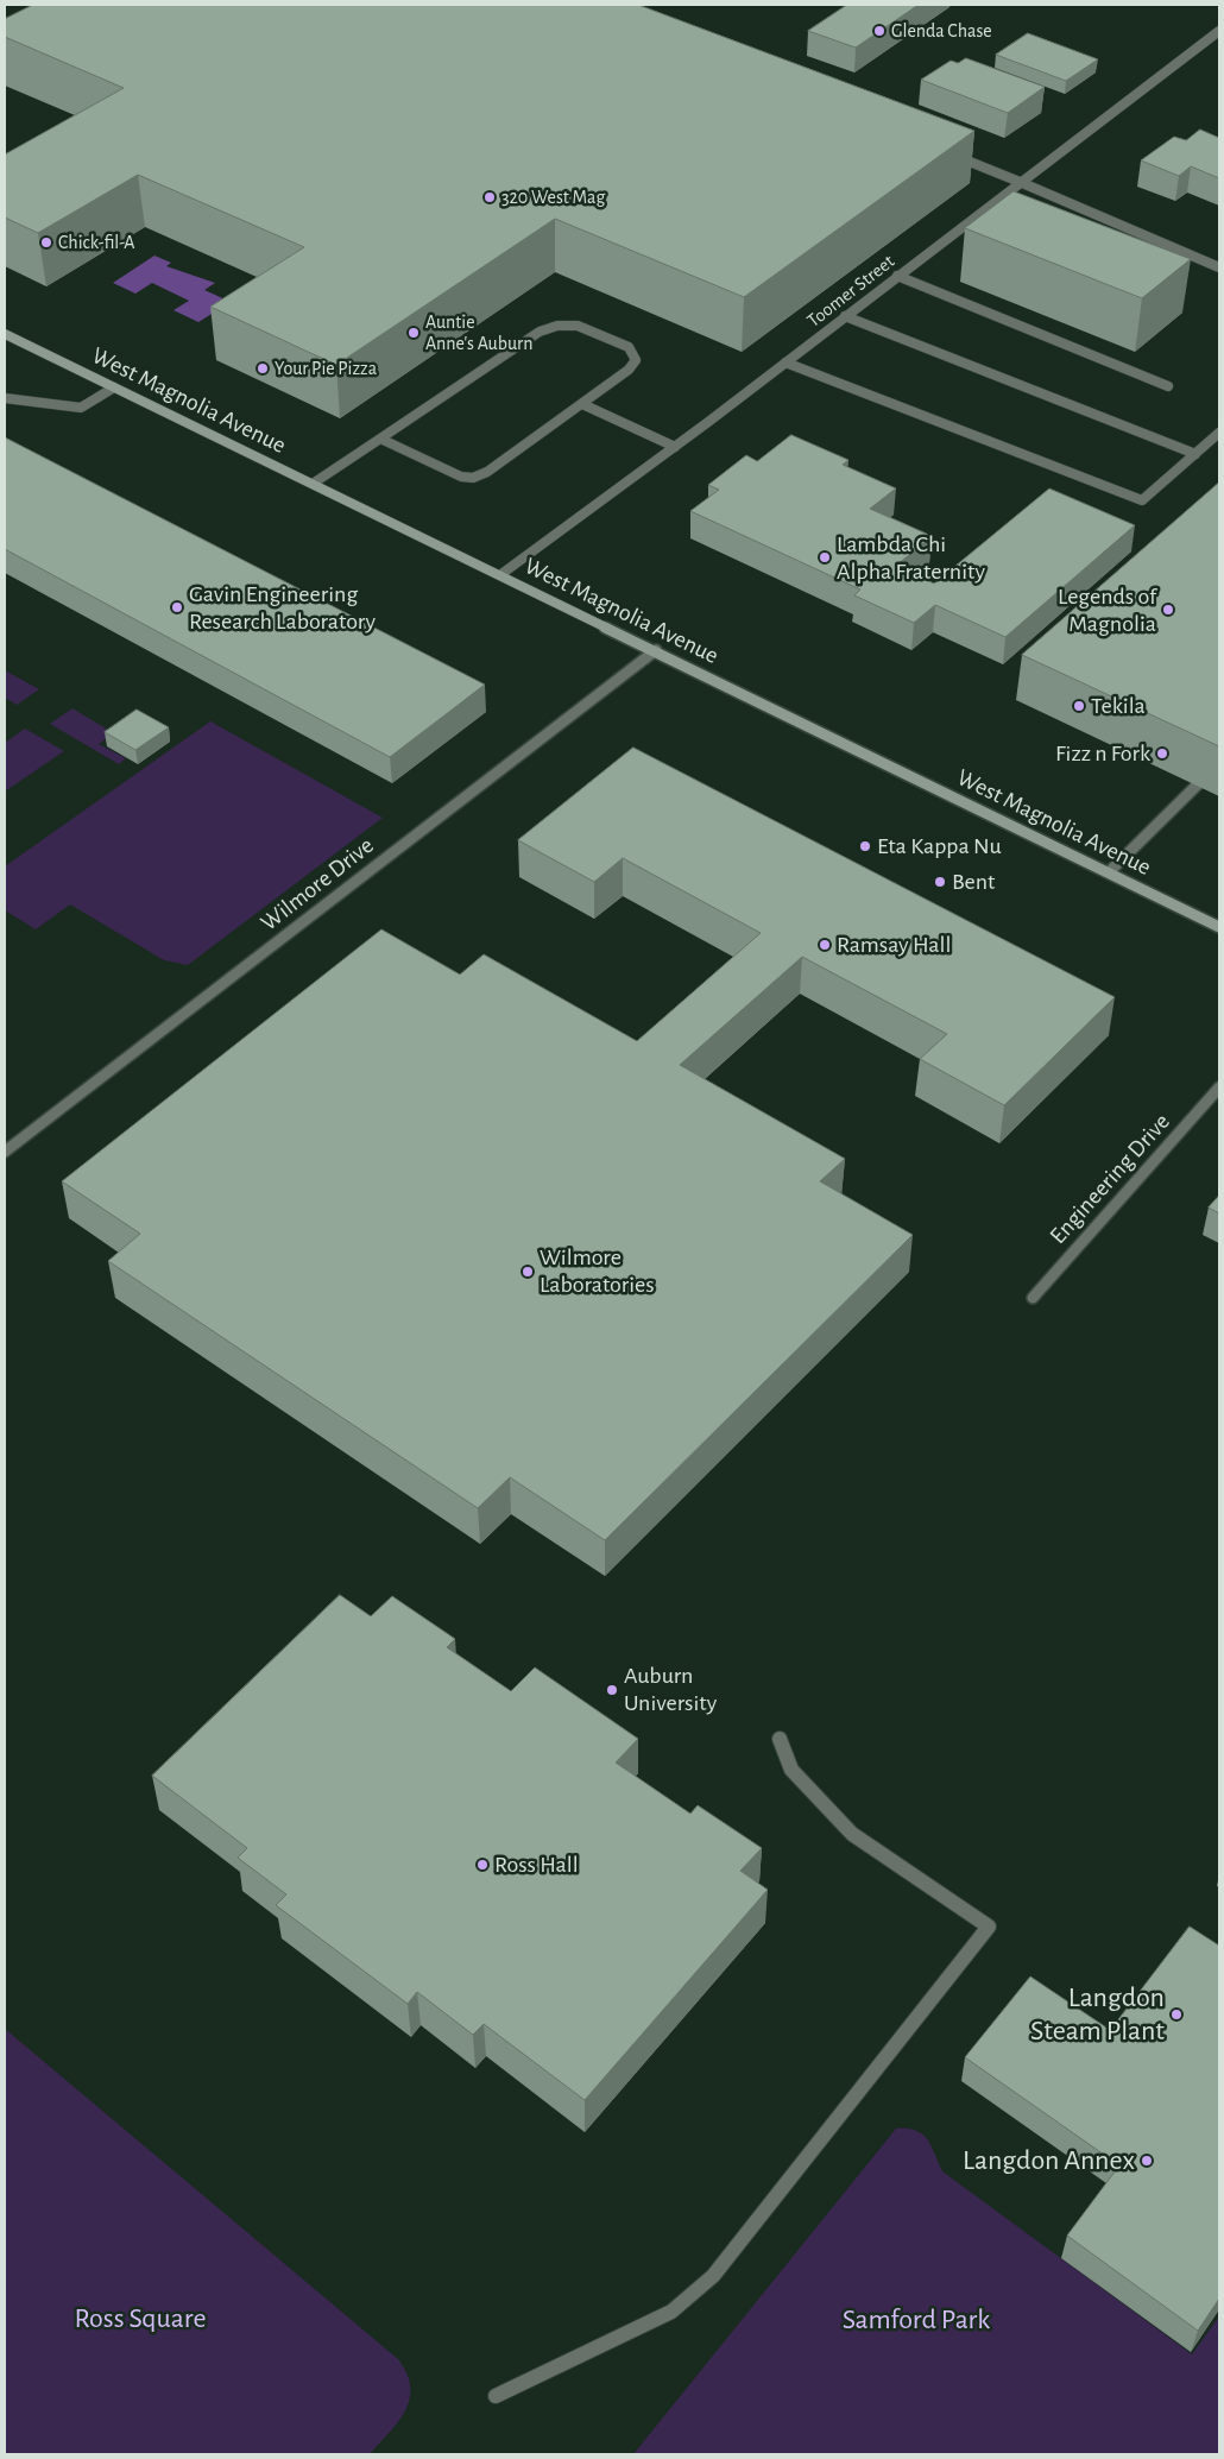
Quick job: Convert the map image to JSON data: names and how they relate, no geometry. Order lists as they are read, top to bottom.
{
  "streets": {
    "street": [
      "Toomer Street",
      "West Magnolia Avenue",
      "Wilmore Drive",
      "Engineering Drive"
    ]
  },
  "crossings": [
    ["Toomer Street", "West Magnolia Avenue"],
    ["West Magnolia Avenue", "Wilmore Drive"]
  ],
  "parks": ["Ross Square", "Samford Park"],
  "places": [
    "Glenda Chase",
    "320 West Mag",
    "Chick-fil-A",
    "Auntie Anne's Auburn",
    "Your Pie Pizza",
    "Lambda Chi Alpha Fraternity",
    "Gavin Engineering Research Laboratory",
    "Legends of Magnolia",
    "Tekila",
    "Fizz n Fork",
    "Eta Kappa Nu",
    "Bent",
    "Ramsay Hall",
    "Wilmore Laboratories",
    "Auburn University",
    "Ross Hall",
    "Langdon Steam Plant",
    "Langdon Annex"
  ]
}
